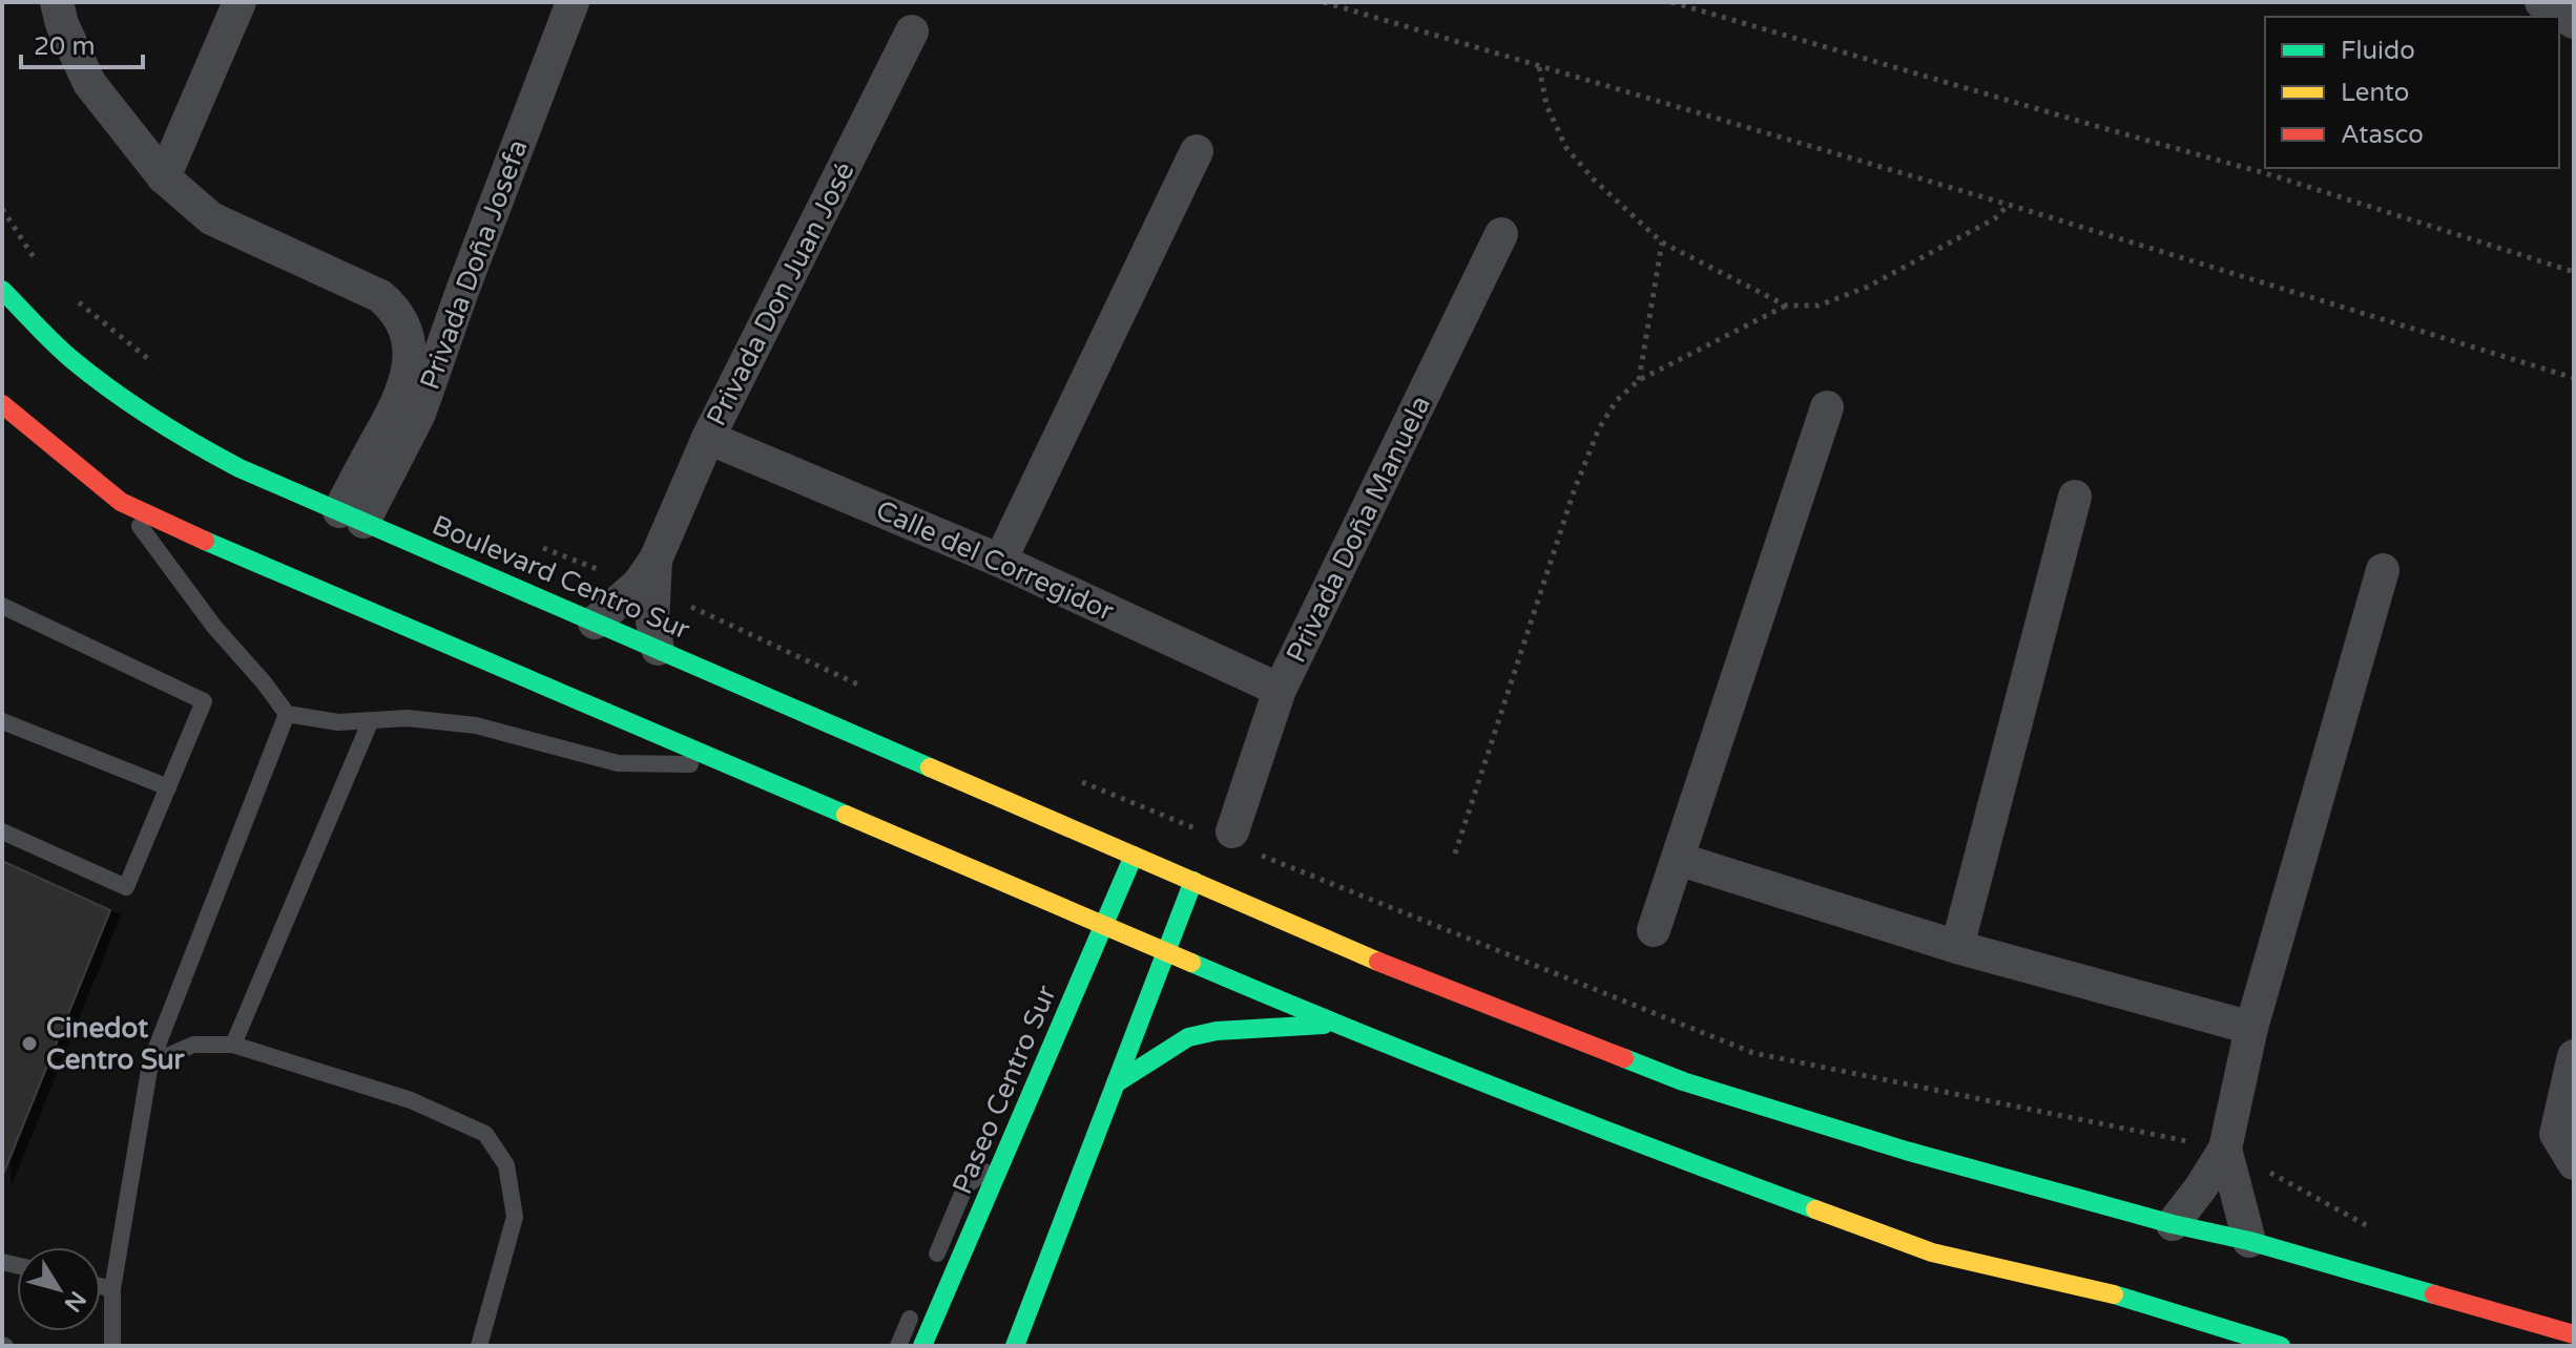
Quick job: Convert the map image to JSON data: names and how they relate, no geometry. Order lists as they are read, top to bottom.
{
  "streets": {
    "street": [
      "Privada Doña Josefa",
      "Privada Don Juan José",
      "Privada Doña Manuela",
      "Calle del Corregidor",
      "Boulevard Centro Sur",
      "Paseo Centro Sur"
    ]
  },
  "crossings": [
    ["Privada Doña Josefa", "Boulevard Centro Sur"],
    ["Privada Don Juan José", "Calle del Corregidor"],
    ["Privada Don Juan José", "Boulevard Centro Sur"],
    ["Privada Doña Manuela", "Calle del Corregidor"],
    ["Boulevard Centro Sur", "Paseo Centro Sur"]
  ],
  "places": ["Cinedot Centro Sur"],
  "legend": ["Fluido", "Lento", "Atasco"],
  "scale_bar": "20 m",
  "north": "bottom right"
}
